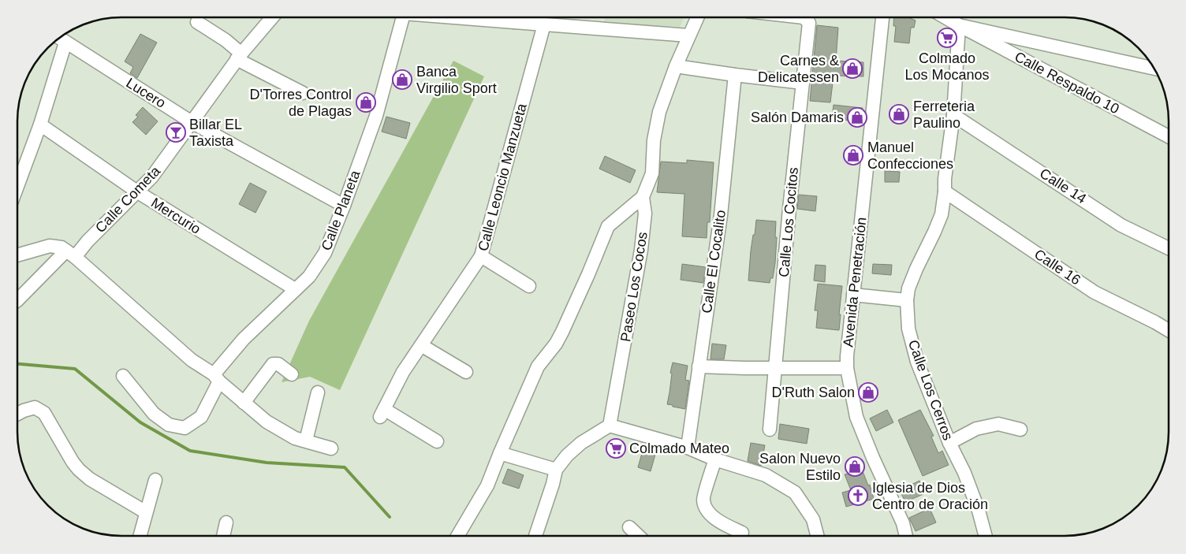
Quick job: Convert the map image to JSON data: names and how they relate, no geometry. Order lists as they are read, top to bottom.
{
  "streets": {
    "street": [
      "Calle Respaldo 10",
      "Lucero",
      "Calle Leoncio Manzueta",
      "Calle 14",
      "Calle Cometa",
      "Calle Planeta",
      "Mercurio",
      "Calle Los Cocitos",
      "Calle El Cocalito",
      "Calle 16",
      "Avenida Penetración",
      "Paseo Los Cocos",
      "Calle Los Cerros"
    ]
  },
  "crossings": [
    ["Calle Respaldo 10", "Calle Los Cerros"],
    ["Lucero", "Calle Cometa"],
    ["Lucero", "Calle Planeta"],
    ["Calle 14", "Calle Los Cerros"],
    ["Calle Cometa", "Mercurio"],
    ["Calle Planeta", "Mercurio"],
    ["Calle 16", "Calle Los Cerros"]
  ],
  "places": {
    "supermarket": ["Colmado Los Mocanos", "Colmado Mateo"],
    "shop": [
      "Carnes & Delicatessen",
      "Banca Virgilio Sport",
      "D'Torres Control de Plagas",
      "Ferreteria Paulino",
      "Salón Damaris",
      "Manuel Confecciones",
      "D'Ruth Salon",
      "Salon Nuevo Estilo"
    ],
    "bar": ["Billar EL Taxista"],
    "church": ["Iglesia de Dios Centro de Oración"]
  }
}
